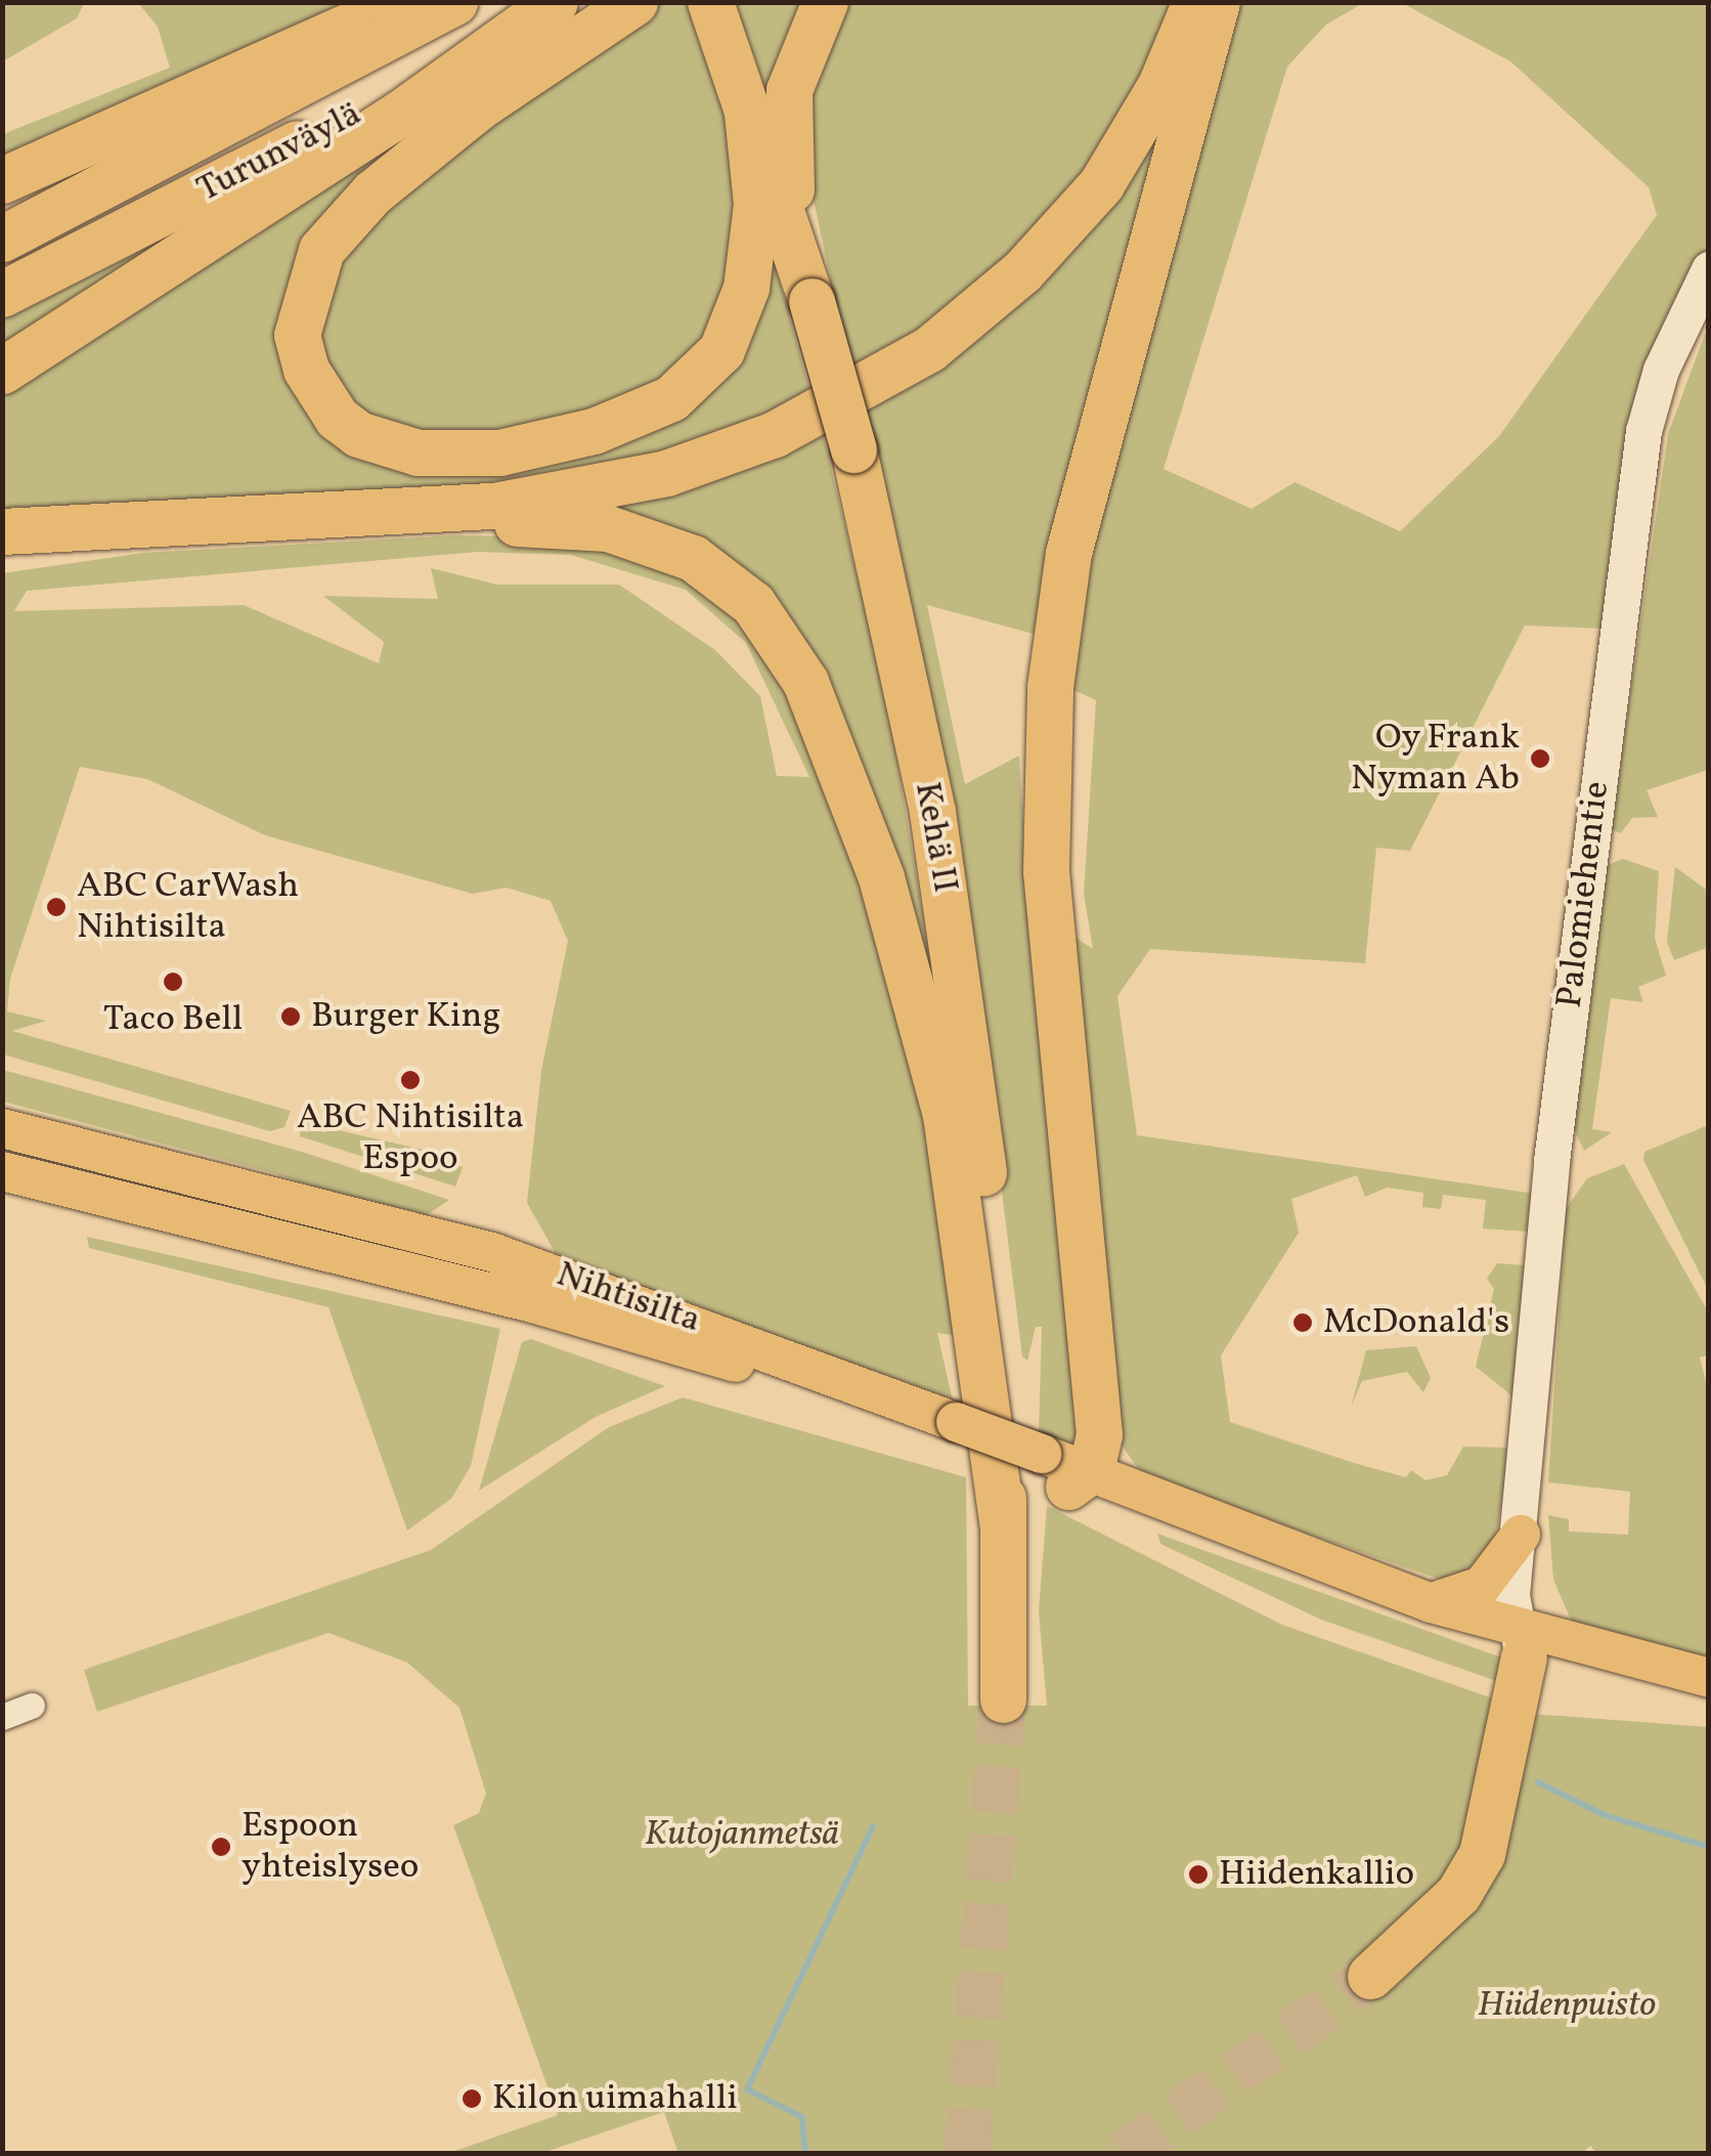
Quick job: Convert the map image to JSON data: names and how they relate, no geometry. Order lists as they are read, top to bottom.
{
  "streets": {
    "highway": ["Turunväylä", "Kehä II"],
    "main road": ["Nihtisilta"],
    "street": ["Palomiehentie"]
  },
  "crossings": [
    ["Palomiehentie", "Nihtisilta"]
  ],
  "parks": ["Kutojanmetsä", "Hiidenpuisto"],
  "places": [
    "Oy Frank Nyman Ab",
    "ABC CarWash Nihtisilta",
    "Taco Bell",
    "Burger King",
    "ABC Nihtisilta Espoo",
    "McDonald's",
    "Espoon yhteislyseo",
    "Hiidenkallio",
    "Kilon uimahalli"
  ]
}
